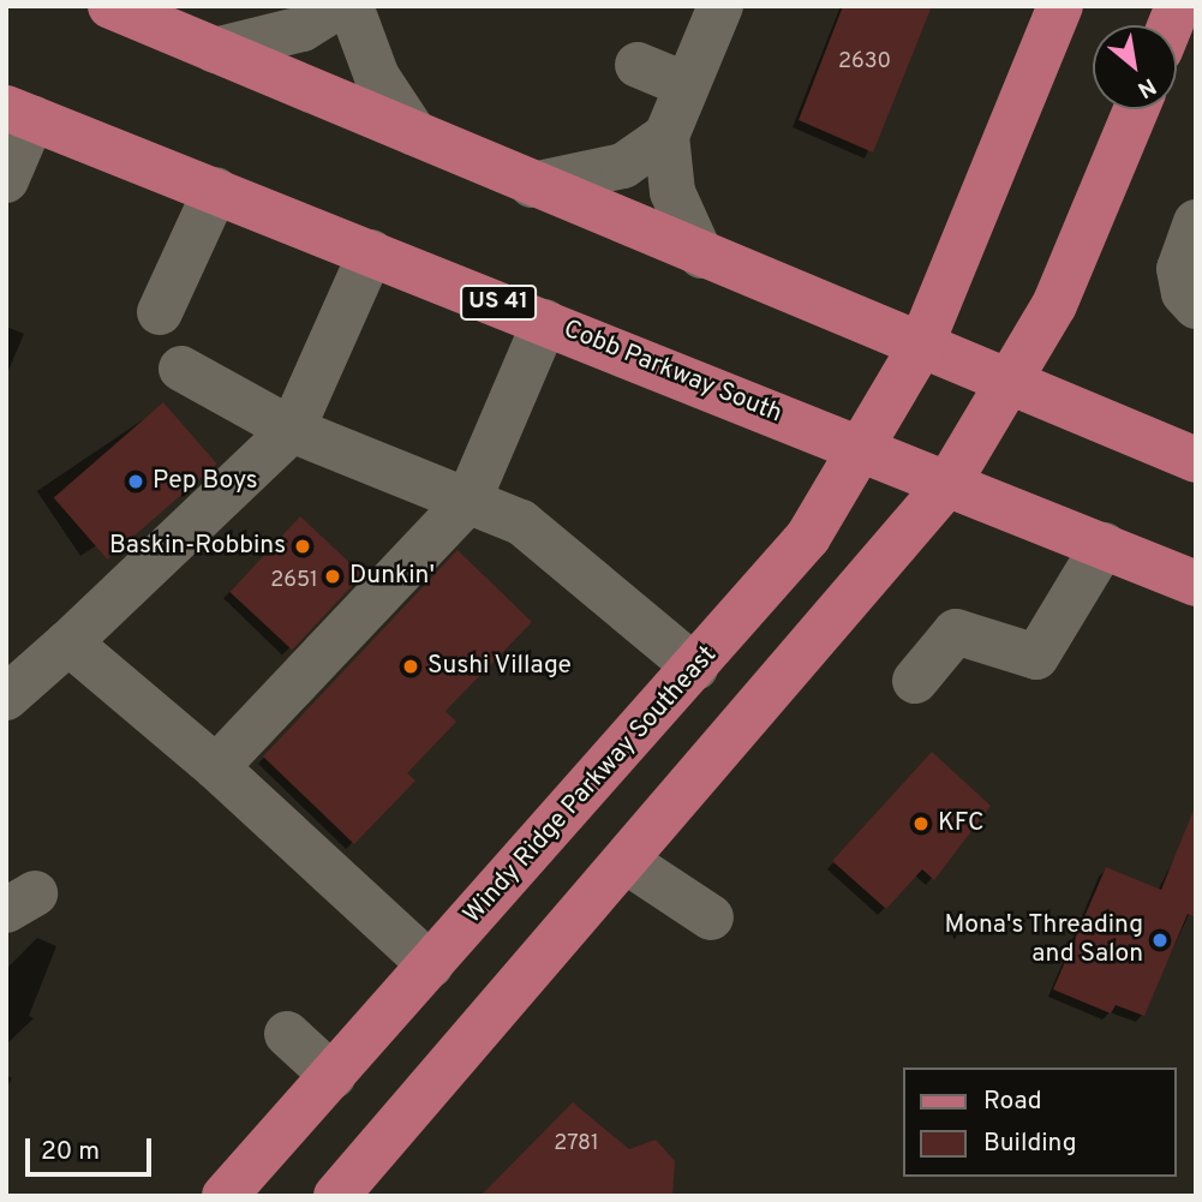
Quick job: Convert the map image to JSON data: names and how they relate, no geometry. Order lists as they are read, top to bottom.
{
  "streets": {
    "main road": ["US 41", "Cobb Parkway South", "Windy Ridge Parkway Southeast"]
  },
  "crossings": [
    ["Cobb Parkway South", "Windy Ridge Parkway Southeast"]
  ],
  "places": [
    "Pep Boys",
    "Baskin-Robbins",
    "Dunkin'",
    "Sushi Village",
    "KFC",
    "Mona's Threading and Salon"
  ],
  "house_numbers": ["2630", "2651", "2781"],
  "legend": ["Road", "Building"],
  "scale_bar": "20 m",
  "north": "bottom right"
}
